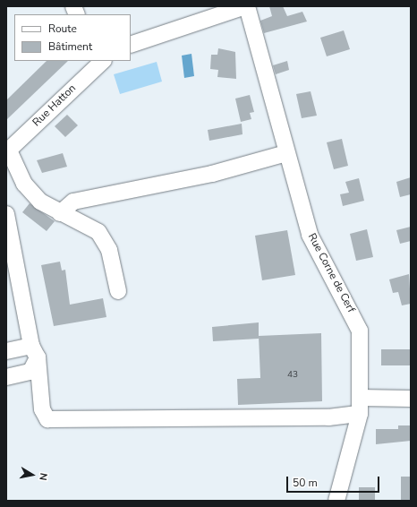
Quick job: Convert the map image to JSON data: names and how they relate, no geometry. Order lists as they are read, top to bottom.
{
  "streets": {
    "street": ["Rue Hatton", "Rue Corne de Cerf"]
  },
  "house_numbers": ["43"],
  "legend": ["Route", "Bâtiment"],
  "scale_bar": "50 m",
  "north": "right"
}
